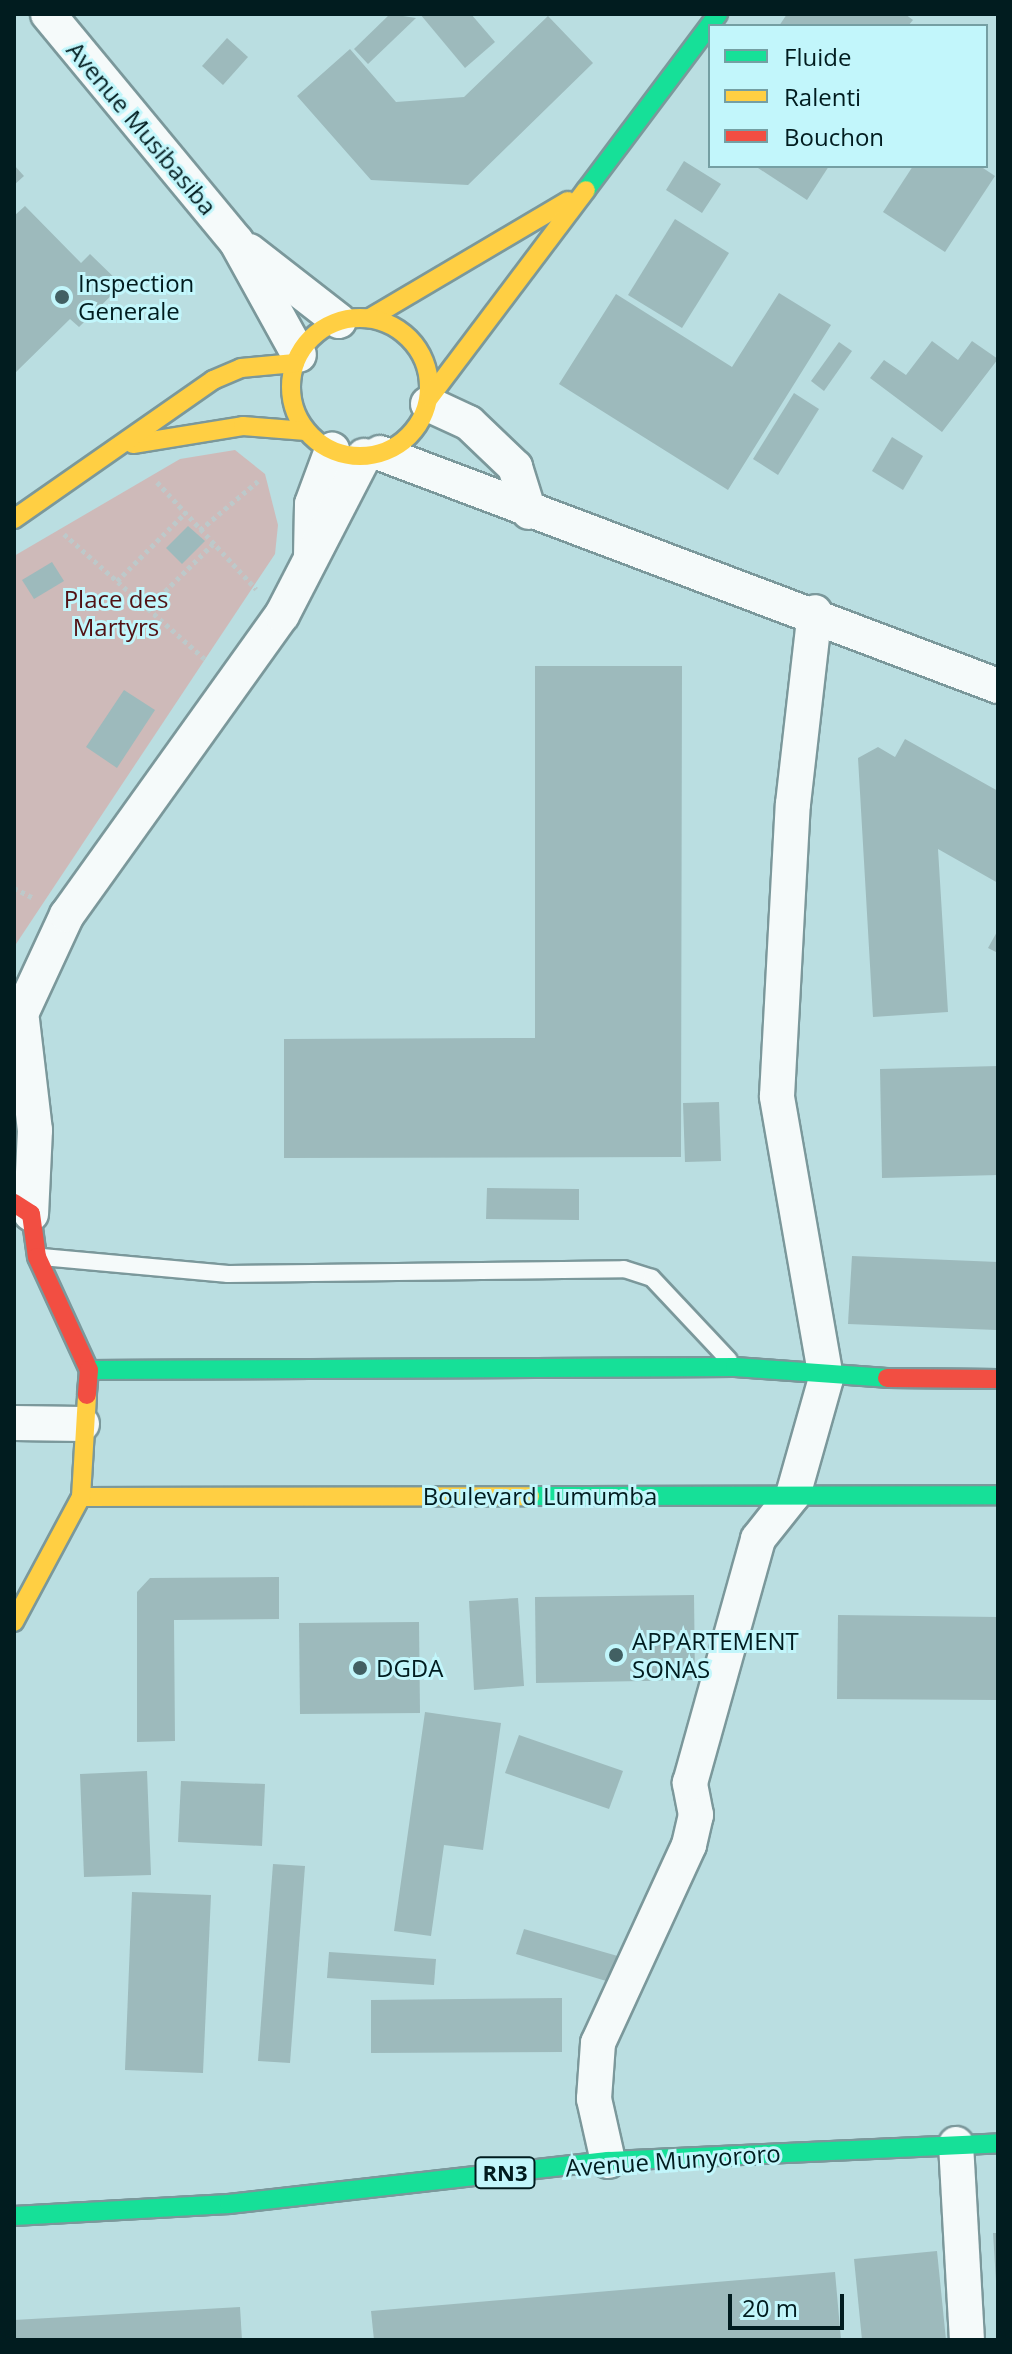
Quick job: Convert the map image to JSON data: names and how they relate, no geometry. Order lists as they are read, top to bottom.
{
  "streets": {
    "main road": ["Boulevard Lumumba", "Avenue Munyororo", "RN3"],
    "street": ["Avenue Musibasiba"]
  },
  "parks": ["Place des Martyrs"],
  "places": ["Inspection Generale", "APPARTEMENT SONAS", "DGDA"],
  "legend": ["Fluide", "Ralenti", "Bouchon"],
  "scale_bar": "20 m"
}
